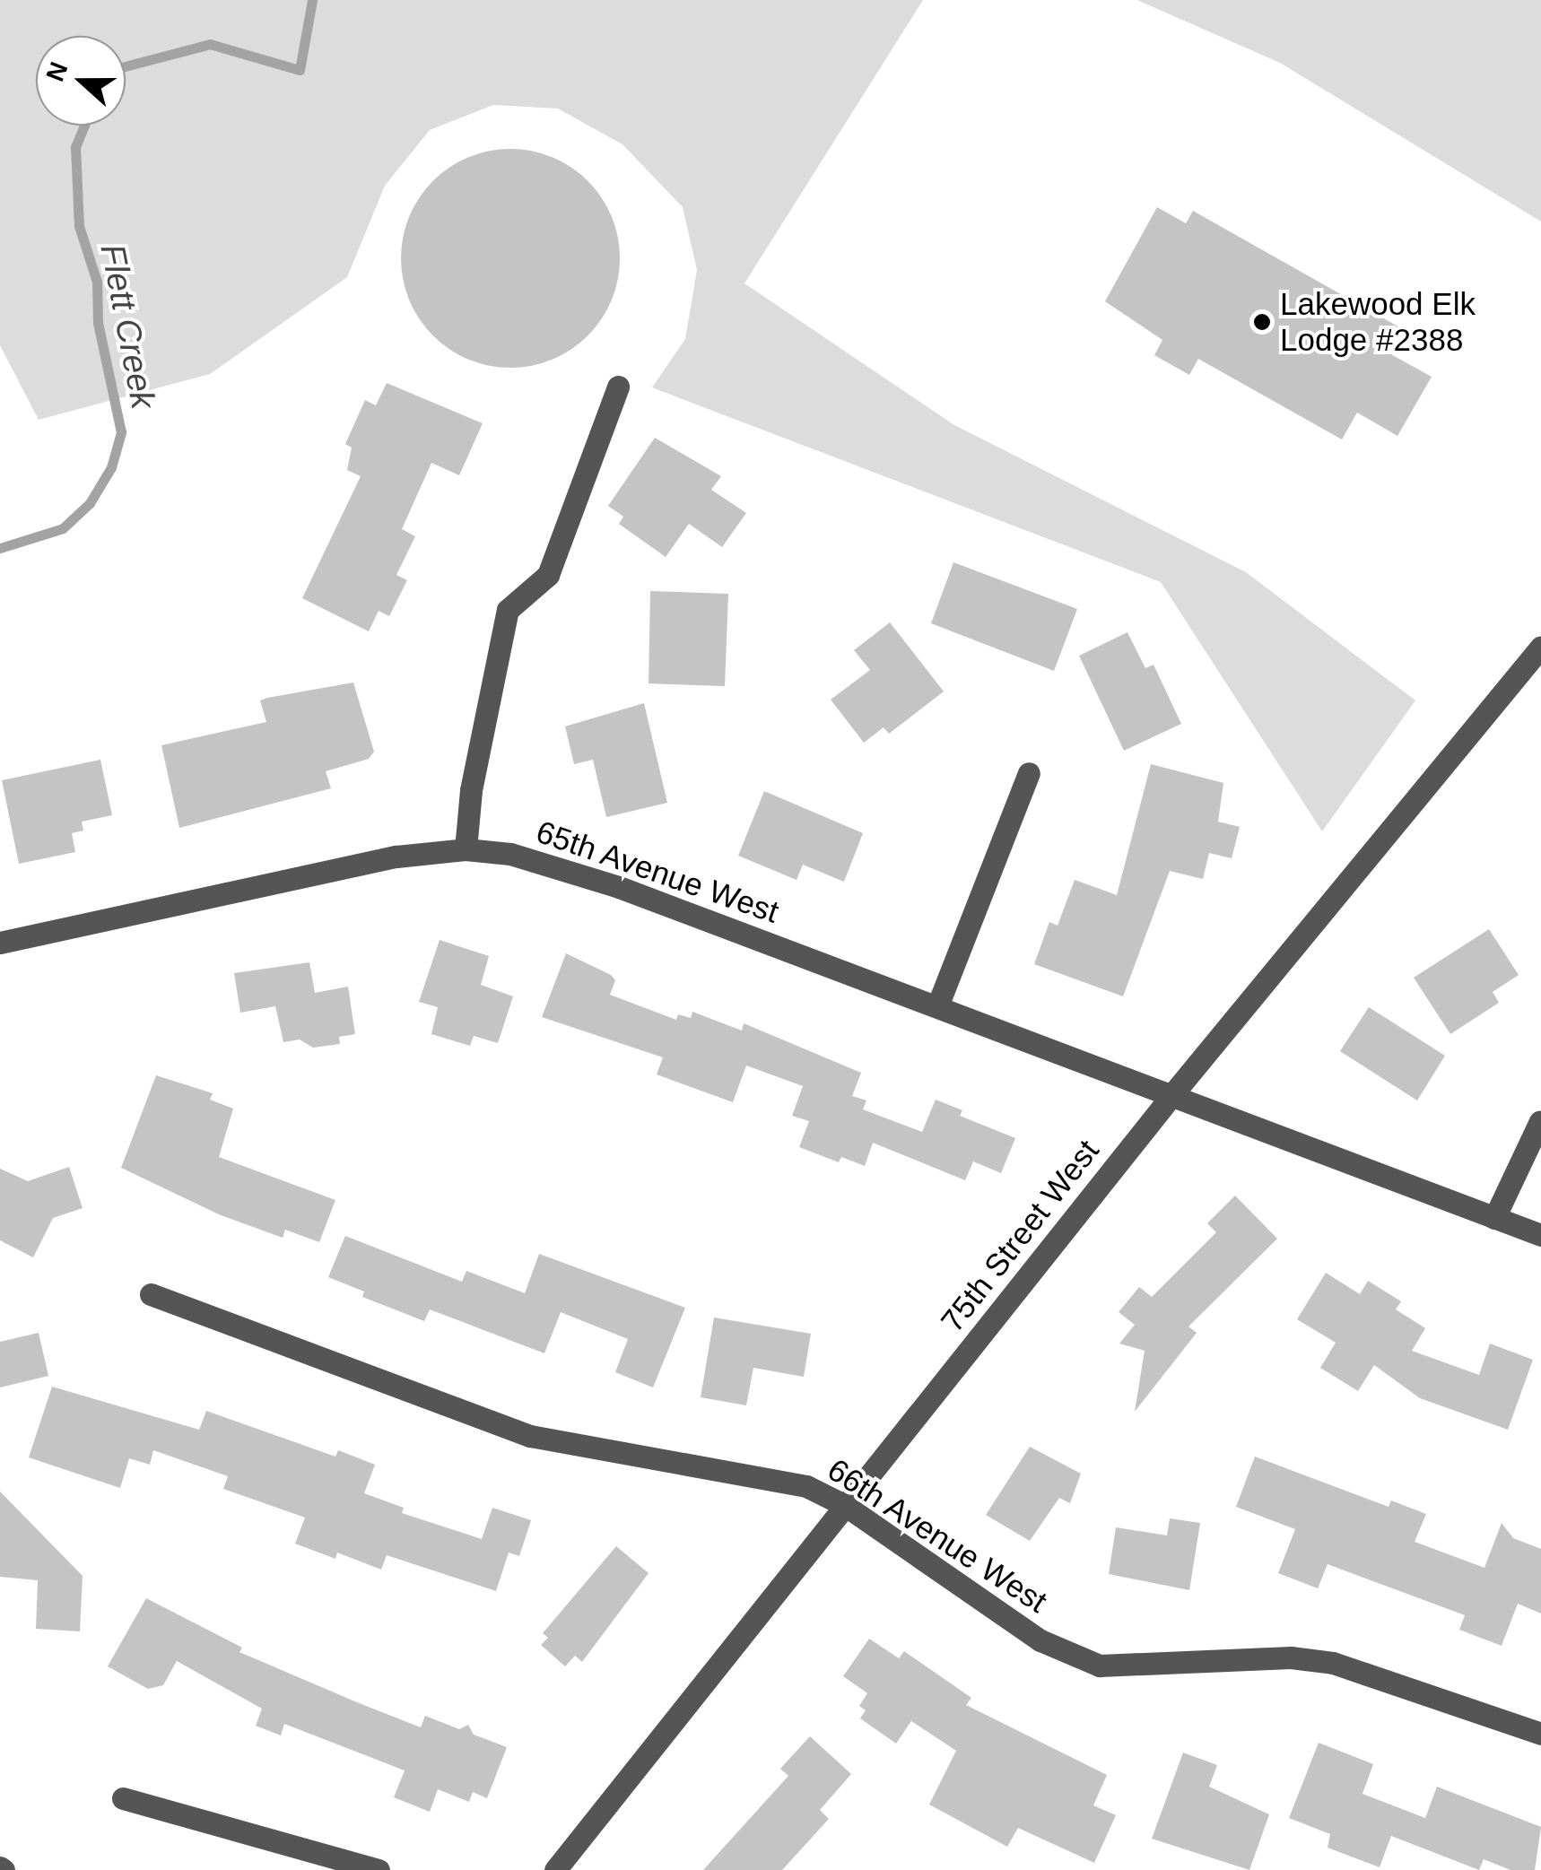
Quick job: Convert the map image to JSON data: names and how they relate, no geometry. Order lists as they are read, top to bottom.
{
  "streets": {
    "street": ["65th Avenue West", "75th Street West", "66th Avenue West"]
  },
  "crossings": [
    ["65th Avenue West", "75th Street West"],
    ["75th Street West", "66th Avenue West"]
  ],
  "water": ["Flett Creek"],
  "places": ["Lakewood Elk Lodge #2388"],
  "north": "left"
}
